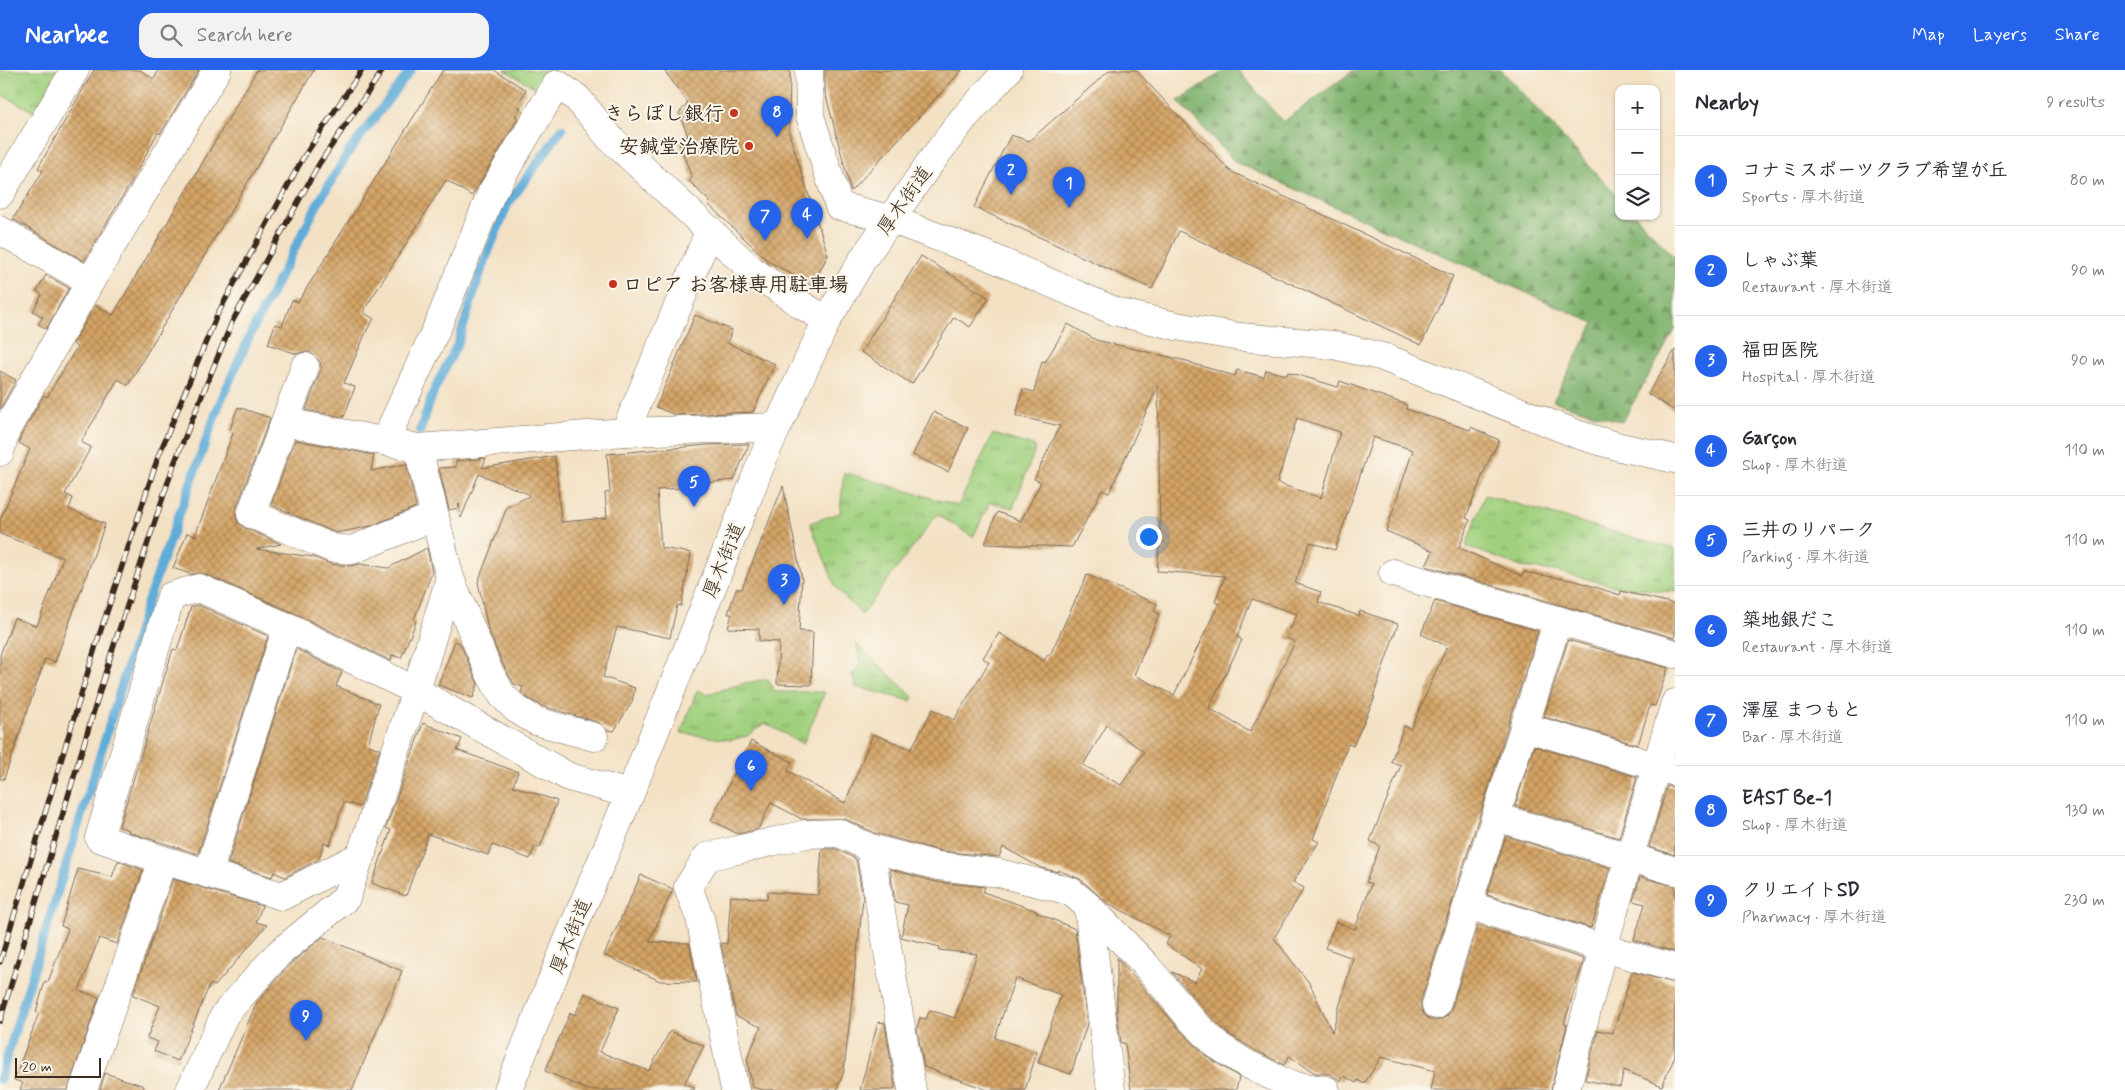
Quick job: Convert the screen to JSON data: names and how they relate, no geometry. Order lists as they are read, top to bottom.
{
  "streets": {
    "street": ["厚木街道"]
  },
  "places": ["きらぼし銀行", "安鍼堂治療院", "ロピア お客様専用駐車場"],
  "scale_bar": "20 m",
  "page": {
    "header": "Nearbee",
    "search": "Search here",
    "nav": ["Map", "Layers", "Share"],
    "heading": ["Nearby", "9 results"],
    "map_buttons": ["+", "−"],
    "pins": [
      "8",
      "2",
      "1",
      "4",
      "7",
      "5",
      "3",
      "6",
      "9"
    ],
    "list": [
      {
        "mark": "1",
        "name": "コナミスポーツクラブ希望が丘",
        "note": "Sports · 厚木街道",
        "value": "80 m"
      },
      {
        "mark": "2",
        "name": "しゃぶ葉",
        "note": "Restaurant · 厚木街道",
        "value": "90 m"
      },
      {
        "mark": "3",
        "name": "福田医院",
        "note": "Hospital · 厚木街道",
        "value": "90 m"
      },
      {
        "mark": "4",
        "name": "Garçon",
        "note": "Shop · 厚木街道",
        "value": "110 m"
      },
      {
        "mark": "5",
        "name": "三井のリパーク",
        "note": "Parking · 厚木街道",
        "value": "110 m"
      },
      {
        "mark": "6",
        "name": "築地銀だこ",
        "note": "Restaurant · 厚木街道",
        "value": "110 m"
      },
      {
        "mark": "7",
        "name": "澤屋 まつもと",
        "note": "Bar · 厚木街道",
        "value": "110 m"
      },
      {
        "mark": "8",
        "name": "EAST Be-1",
        "note": "Shop · 厚木街道",
        "value": "130 m"
      },
      {
        "mark": "9",
        "name": "クリエイトSD",
        "note": "Pharmacy · 厚木街道",
        "value": "230 m"
      }
    ],
    "scale": "20 m"
  }
}
